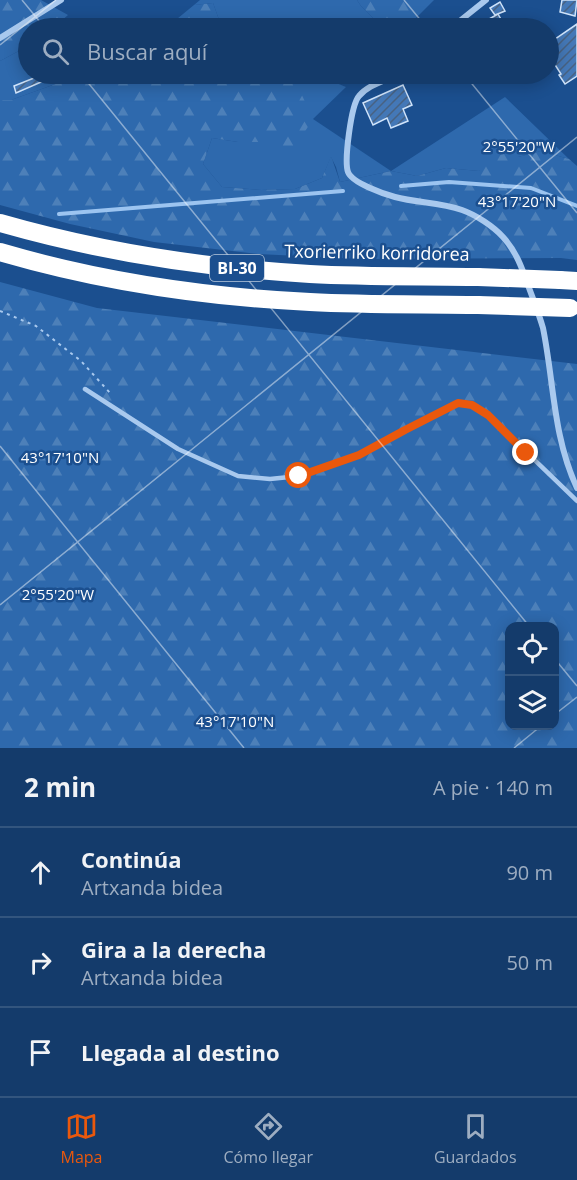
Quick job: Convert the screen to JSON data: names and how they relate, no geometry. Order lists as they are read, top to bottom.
{
  "streets": {
    "highway": ["Txorierriko korridorea", "BI-30"]
  },
  "page": {
    "search": "Buscar aquí",
    "heading": ["2 min", "A pie · 140 m"],
    "list": [
      ["Continúa", "Artxanda bidea", "90 m"],
      ["Gira a la derecha", "Artxanda bidea", "50 m"],
      "Llegada al destino"
    ],
    "nav": ["Mapa", "Cómo llegar", "Guardados"]
  },
  "coordinates": ["2°55'20\"W", "43°17'20\"N", "43°17'10\"N"]
}
